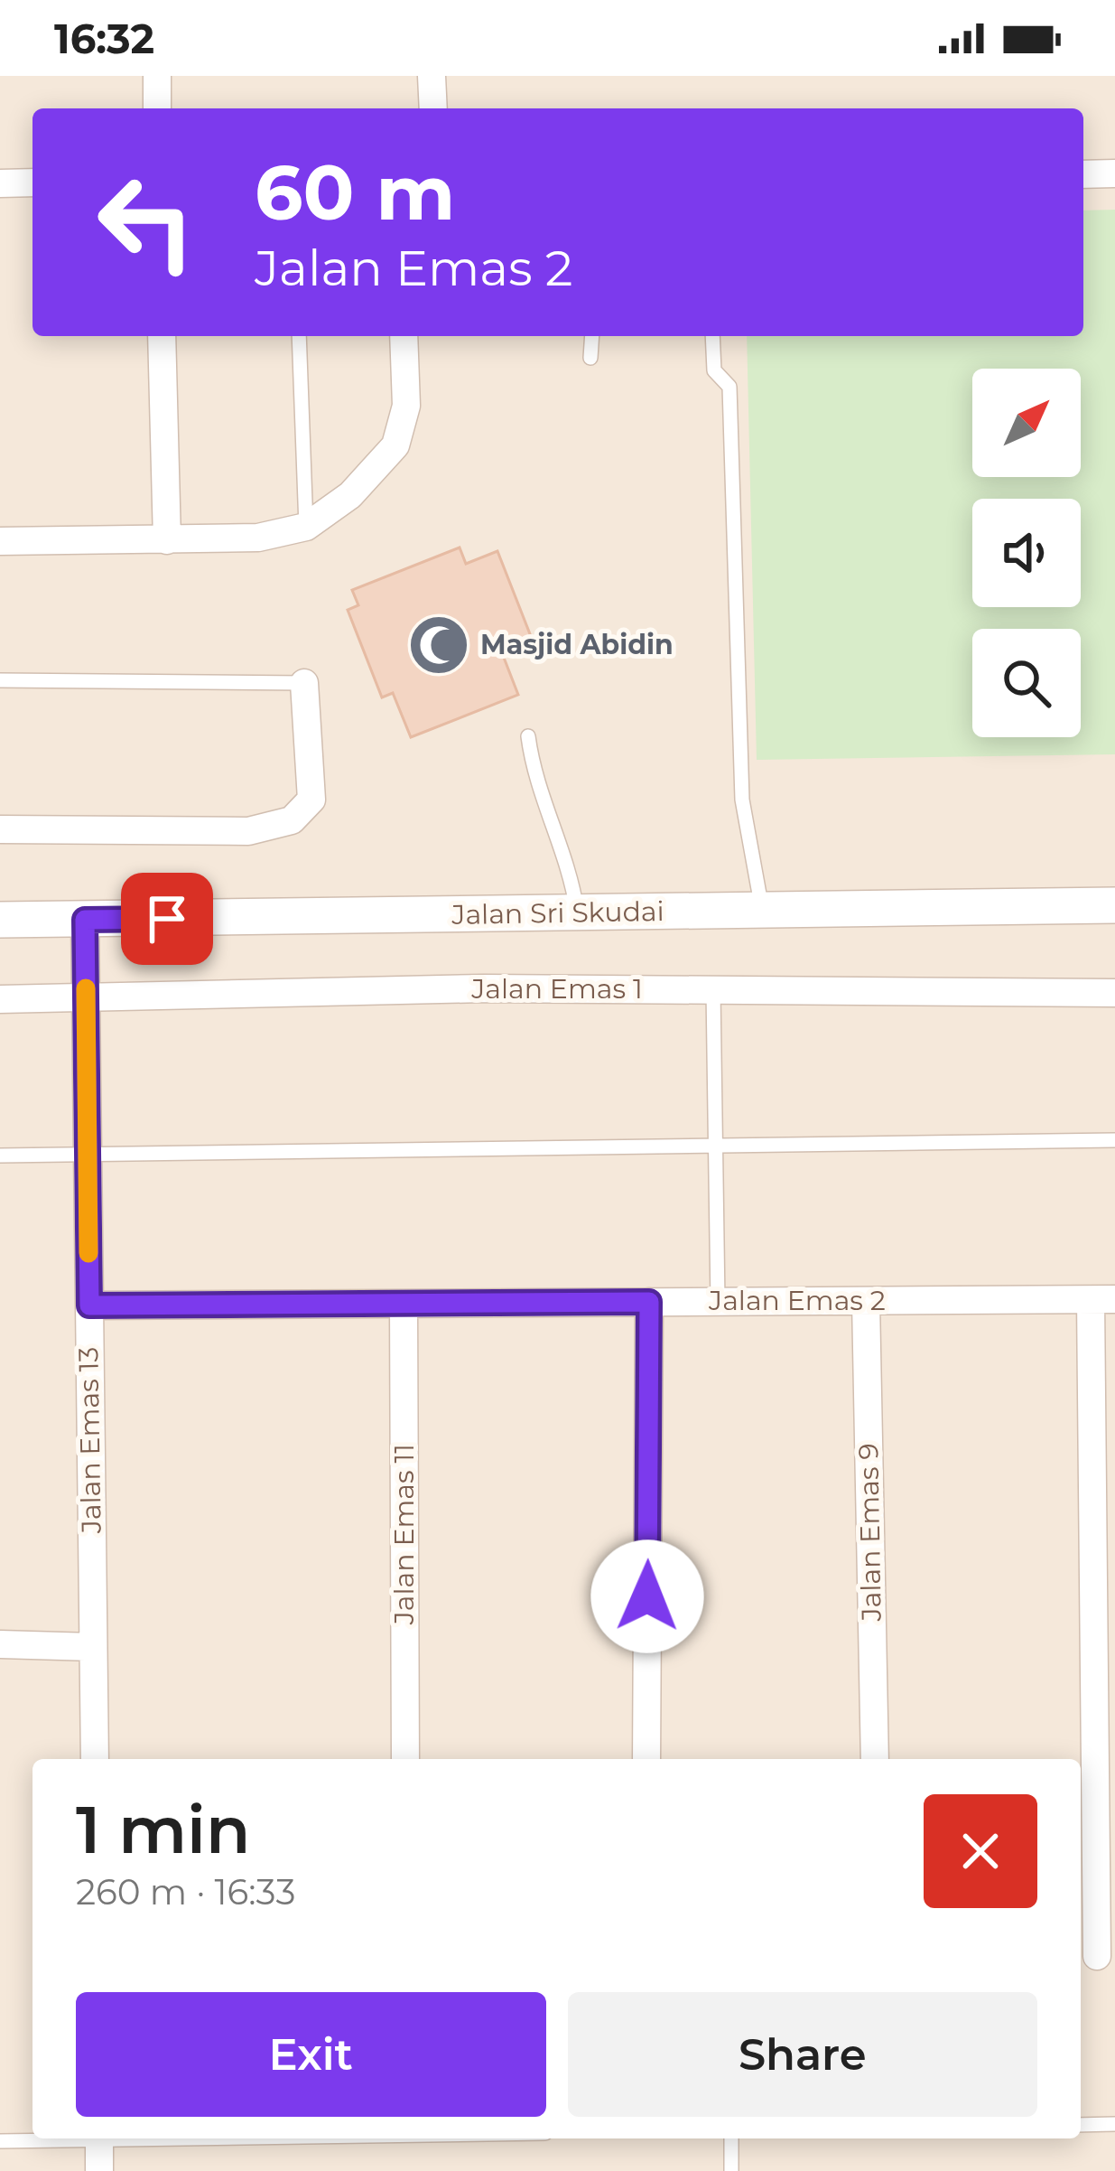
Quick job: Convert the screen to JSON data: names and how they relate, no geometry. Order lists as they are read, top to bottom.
{
  "streets": {
    "street": [
      "Jalan Sri Skudai",
      "Jalan Emas 1",
      "Jalan Emas 2",
      "Jalan Emas 13",
      "Jalan Emas 9",
      "Jalan Emas 11"
    ]
  },
  "crossings": [
    ["Jalan Sri Skudai", "Jalan Emas 13"],
    ["Jalan Emas 1", "Jalan Emas 13"],
    ["Jalan Emas 2", "Jalan Emas 13"],
    ["Jalan Emas 2", "Jalan Emas 9"],
    ["Jalan Emas 2", "Jalan Emas 11"]
  ],
  "places": {
    "mosque": ["Masjid Abidin"]
  },
  "north": "top right",
  "page": {
    "status": "16:32",
    "turn": ["60 m", "Jalan Emas 2"],
    "heading": ["1 min", "260 m · 16:33"],
    "buttons": ["Exit", "Share"]
  }
}
